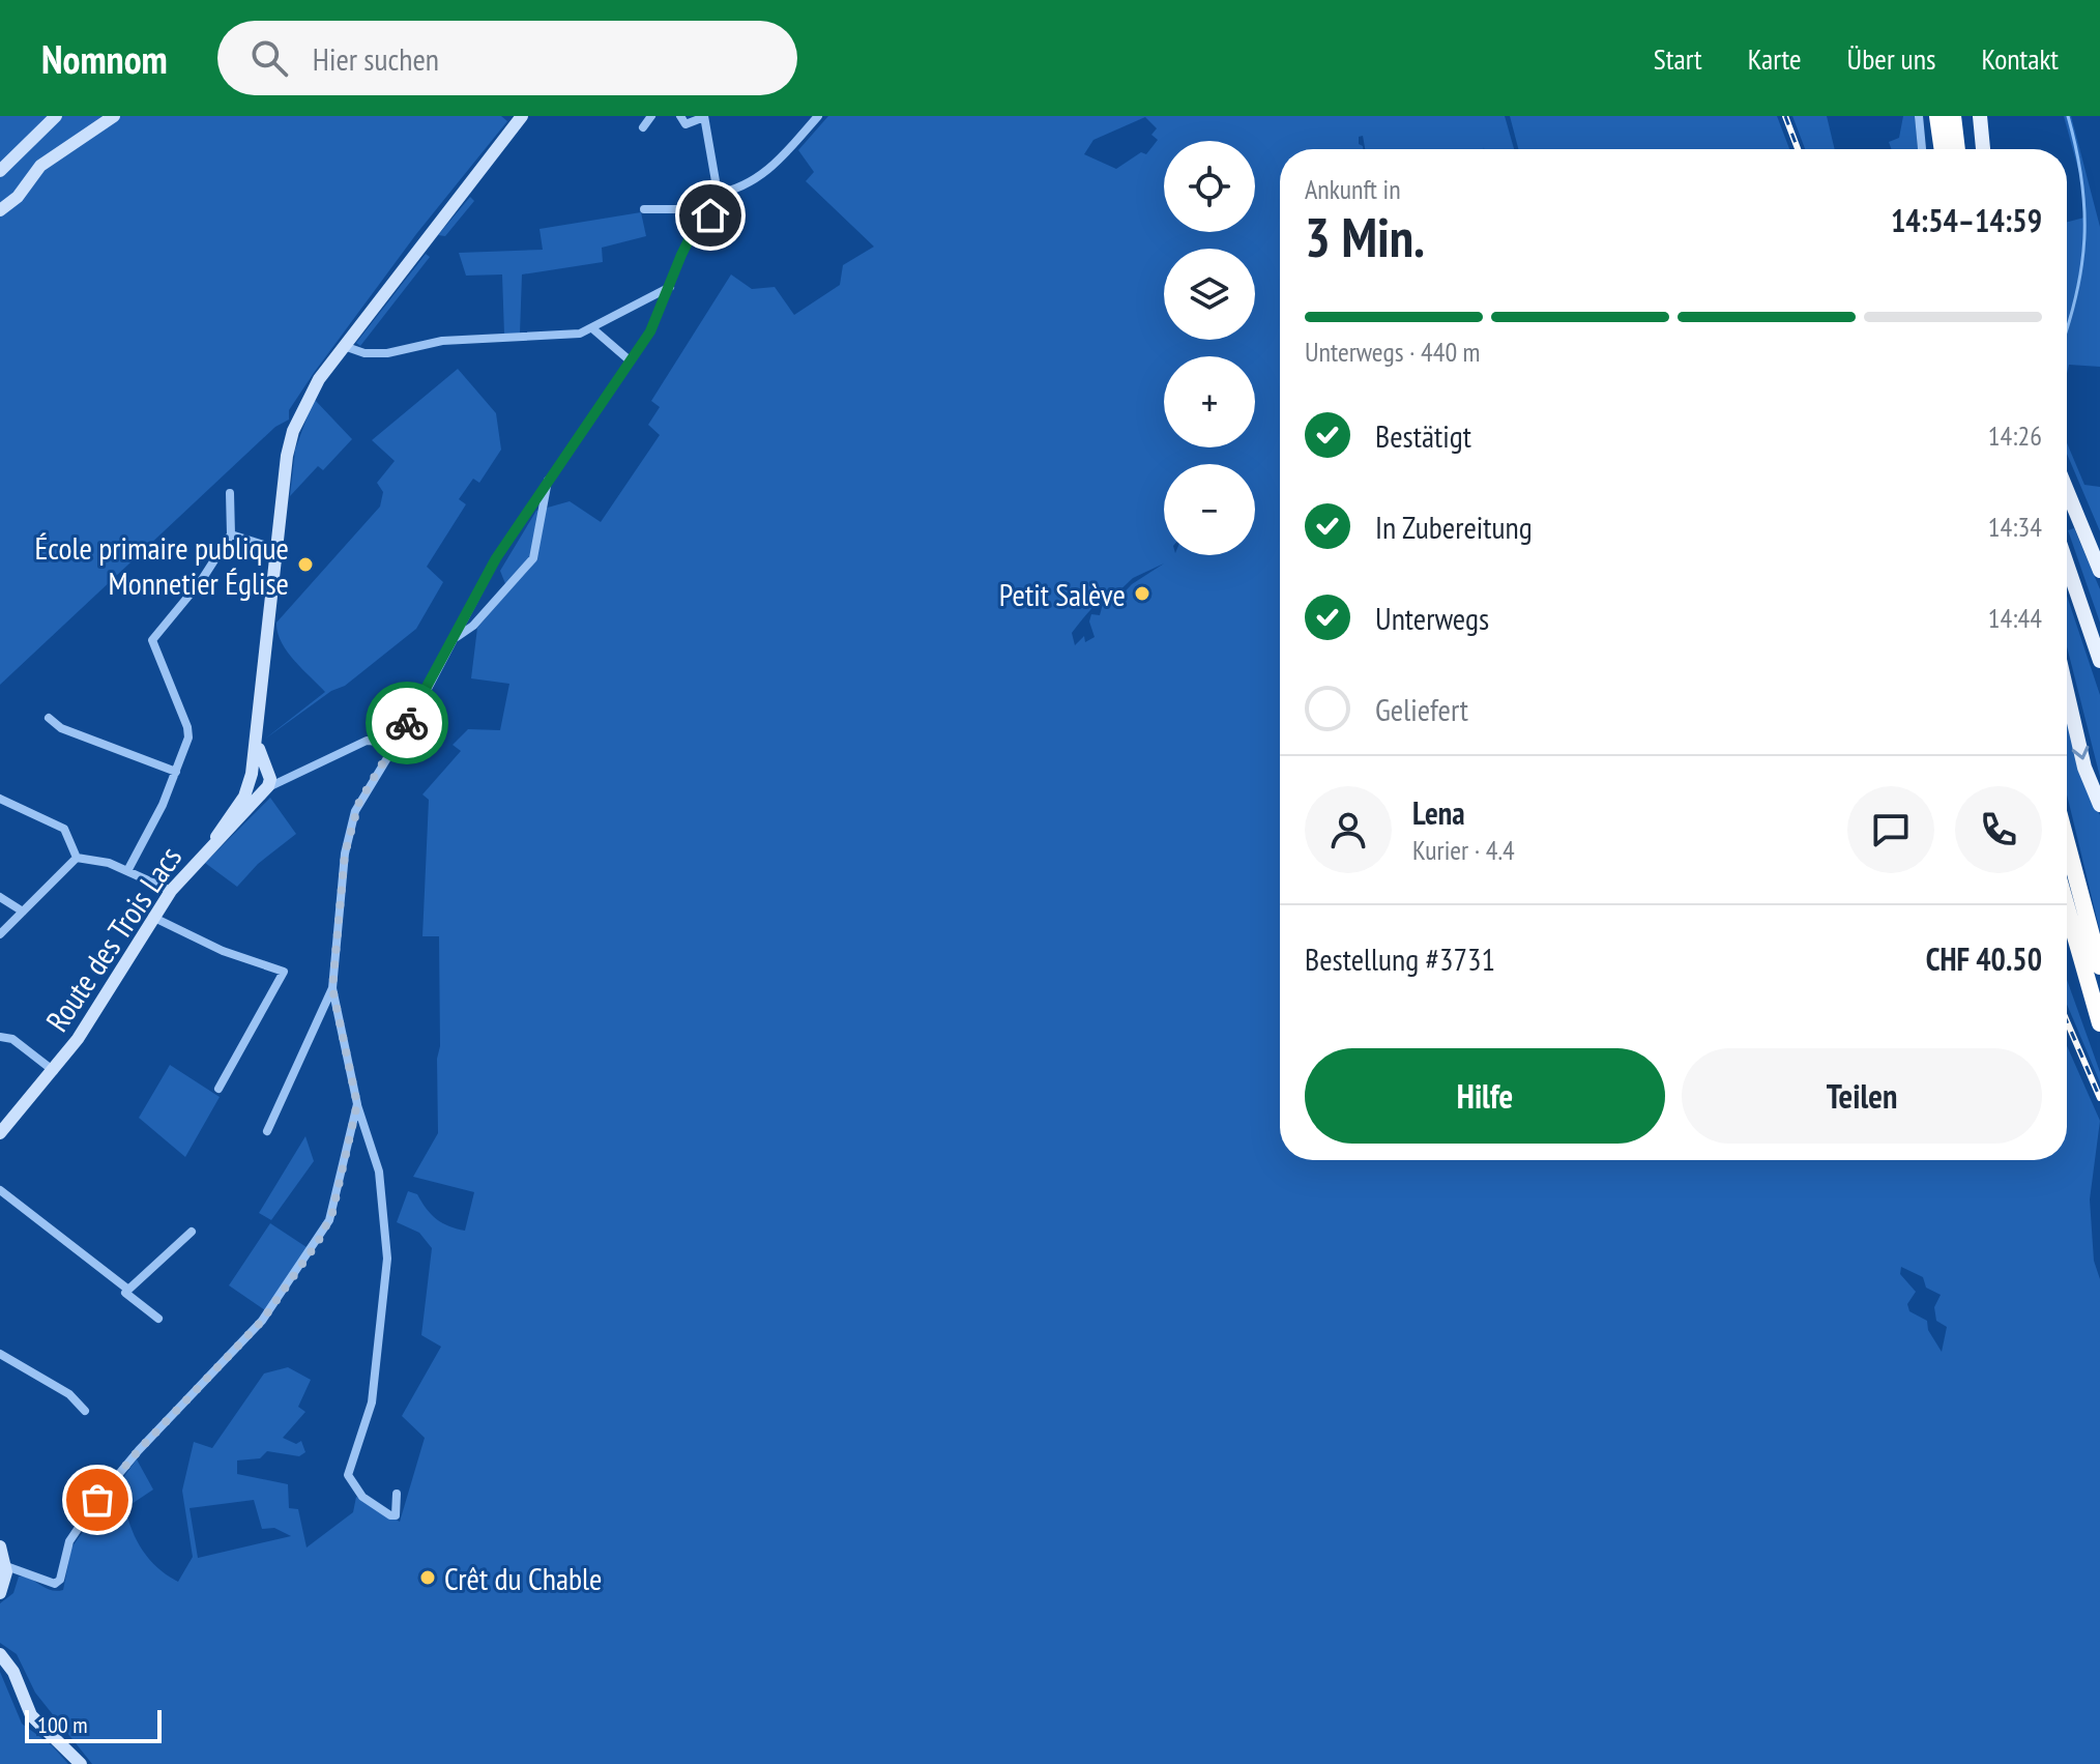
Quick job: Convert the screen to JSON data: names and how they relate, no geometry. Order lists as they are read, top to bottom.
{
  "streets": {
    "street": ["Route des Trois Lacs"]
  },
  "places": ["École primaire publique Monnetier Église", "Petit Salève", "Crêt du Chable"],
  "scale_bar": "100 m",
  "page": {
    "header": "Nomnom",
    "search": "Hier suchen",
    "nav": [
      "Start",
      "Karte",
      "Über uns",
      "Kontakt"
    ],
    "map_buttons": ["+", "−"],
    "heading": ["3 Min.", "Ankunft in", "14:54–14:59"],
    "panel": [
      "Lena",
      "Kurier · 4.4",
      "Bestellung #3731",
      "CHF 40.50"
    ],
    "bar": "Unterwegs · 440 m",
    "list": [
      ["Bestätigt", "14:26"],
      ["In Zubereitung", "14:34"],
      ["Unterwegs", "14:44"],
      "Geliefert"
    ],
    "buttons": ["Hilfe", "Teilen"],
    "scale": "100 m"
  }
}
